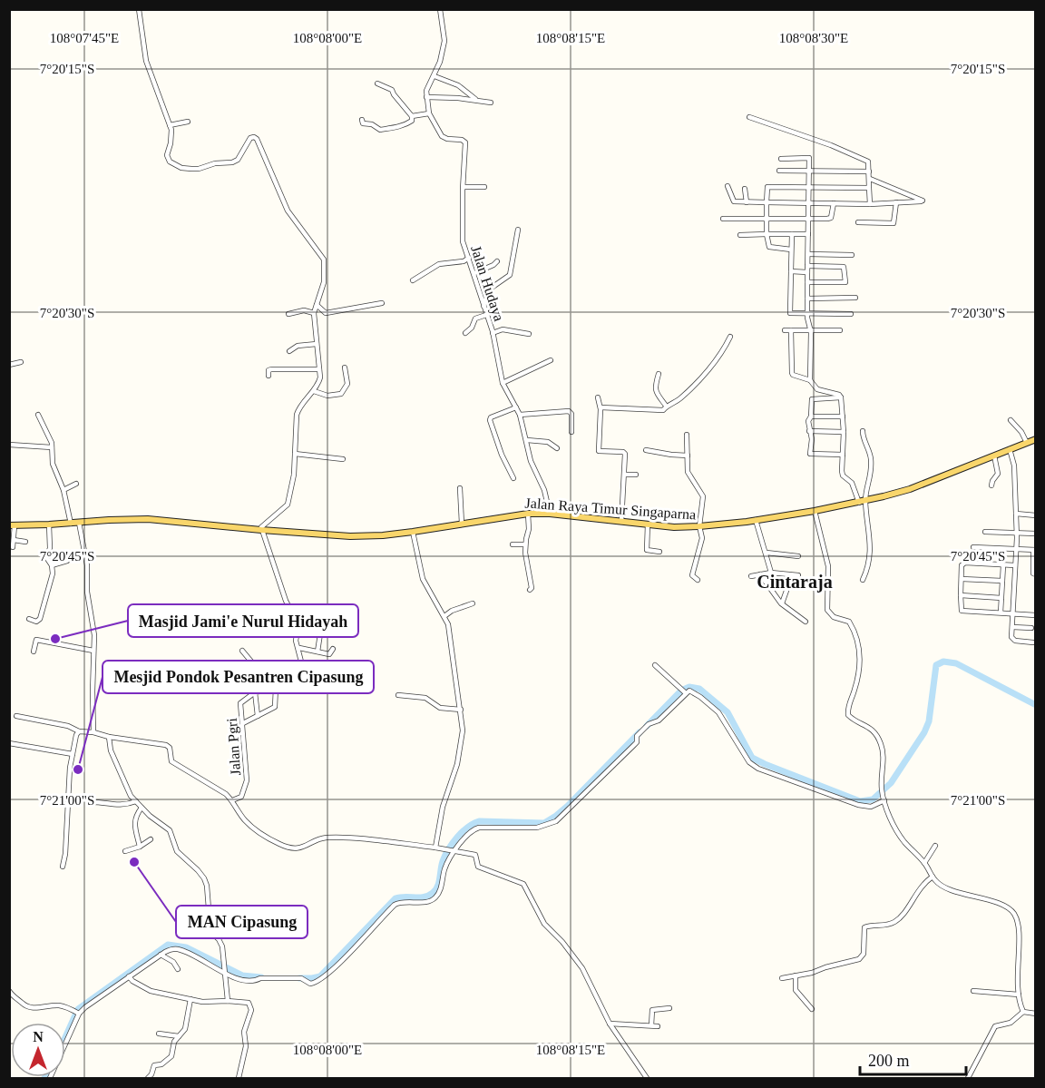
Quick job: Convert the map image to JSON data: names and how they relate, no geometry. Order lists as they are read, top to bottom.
{
  "streets": {
    "main road": ["Jalan Raya Timur Singaparna"],
    "street": ["Jalan Hudaya", "Jalan Pgri"]
  },
  "crossings": [
    ["Jalan Hudaya", "Jalan Raya Timur Singaparna"]
  ],
  "districts": ["Cintaraja"],
  "places": ["Masjid Jami'e Nurul Hidayah", "Mesjid Pondok Pesantren Cipasung", "MAN Cipasung"],
  "scale_bar": "200 m",
  "north": "top",
  "coordinates": [
    "108°07'45\"E",
    "108°08'00\"E",
    "108°08'15\"E",
    "108°08'30\"E",
    "7°20'15\"S",
    "7°20'30\"S",
    "7°20'45\"S",
    "7°21'00\"S"
  ]
}
